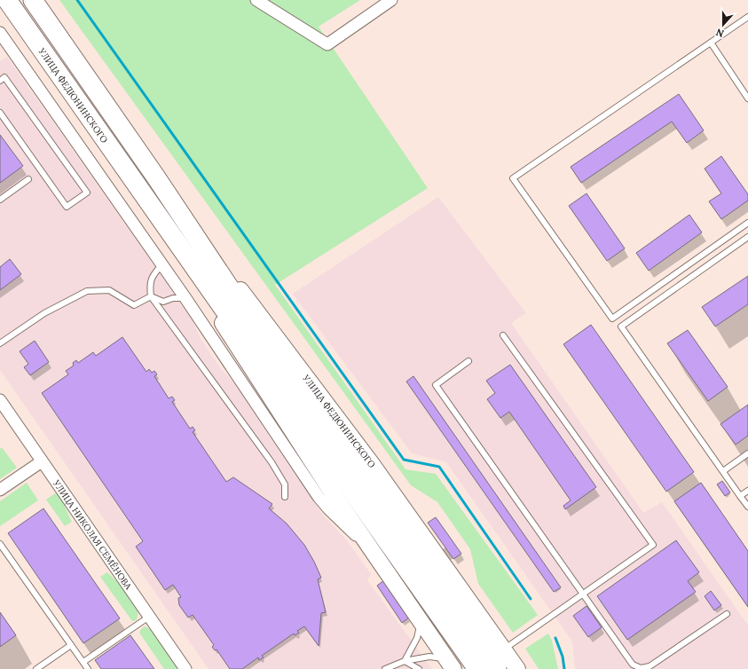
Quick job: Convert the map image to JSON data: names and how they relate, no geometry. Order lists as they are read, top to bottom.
{
  "streets": {
    "highway": ["УЛИЦА ФЕДЮНИНСКОГО"],
    "street": ["УЛИЦА НИКОЛАЯ СЕМЁНОВА"]
  },
  "north": "bottom"
}
